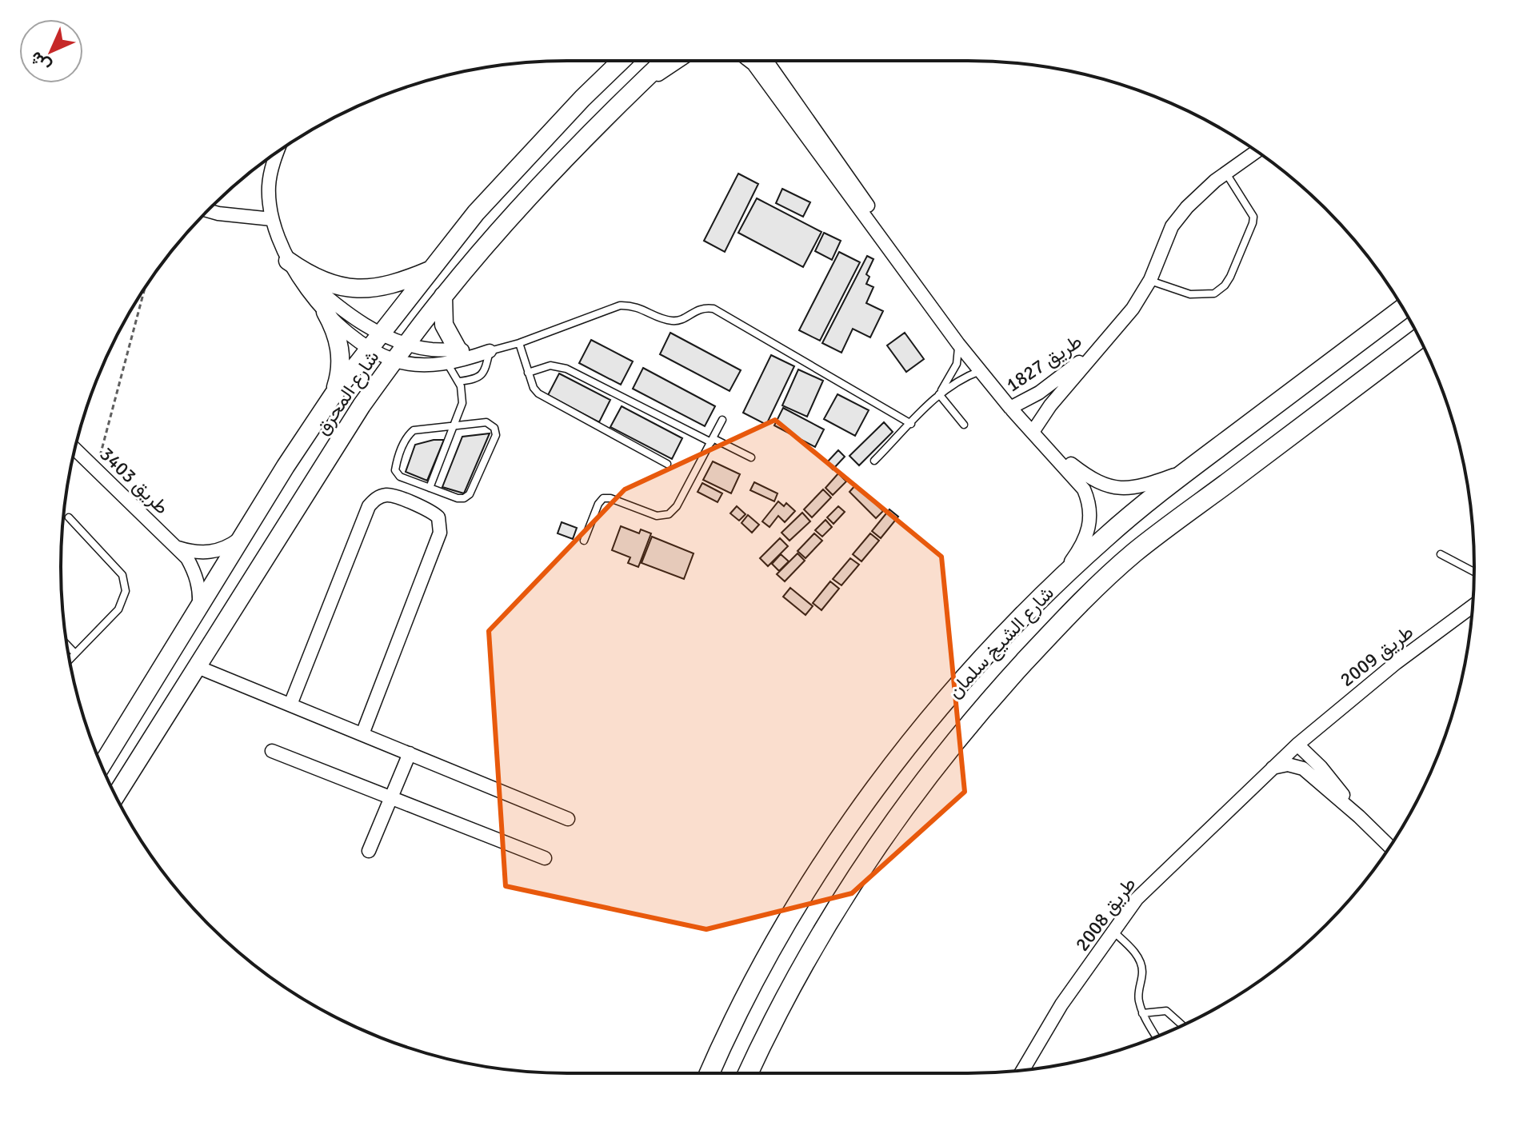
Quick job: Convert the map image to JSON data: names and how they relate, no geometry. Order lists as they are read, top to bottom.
{
  "streets": {
    "main road": ["شارع المحرق", "شارع الشيخ سلمان"],
    "street": [
      "طريق 1827",
      "طريق 3403",
      "طريق 2009",
      "طريق 2008"
    ]
  },
  "crossings": [
    ["شارع المحرق", "طريق 3403"],
    ["طريق 2009", "طريق 2008"]
  ],
  "north": "bottom left"
}
